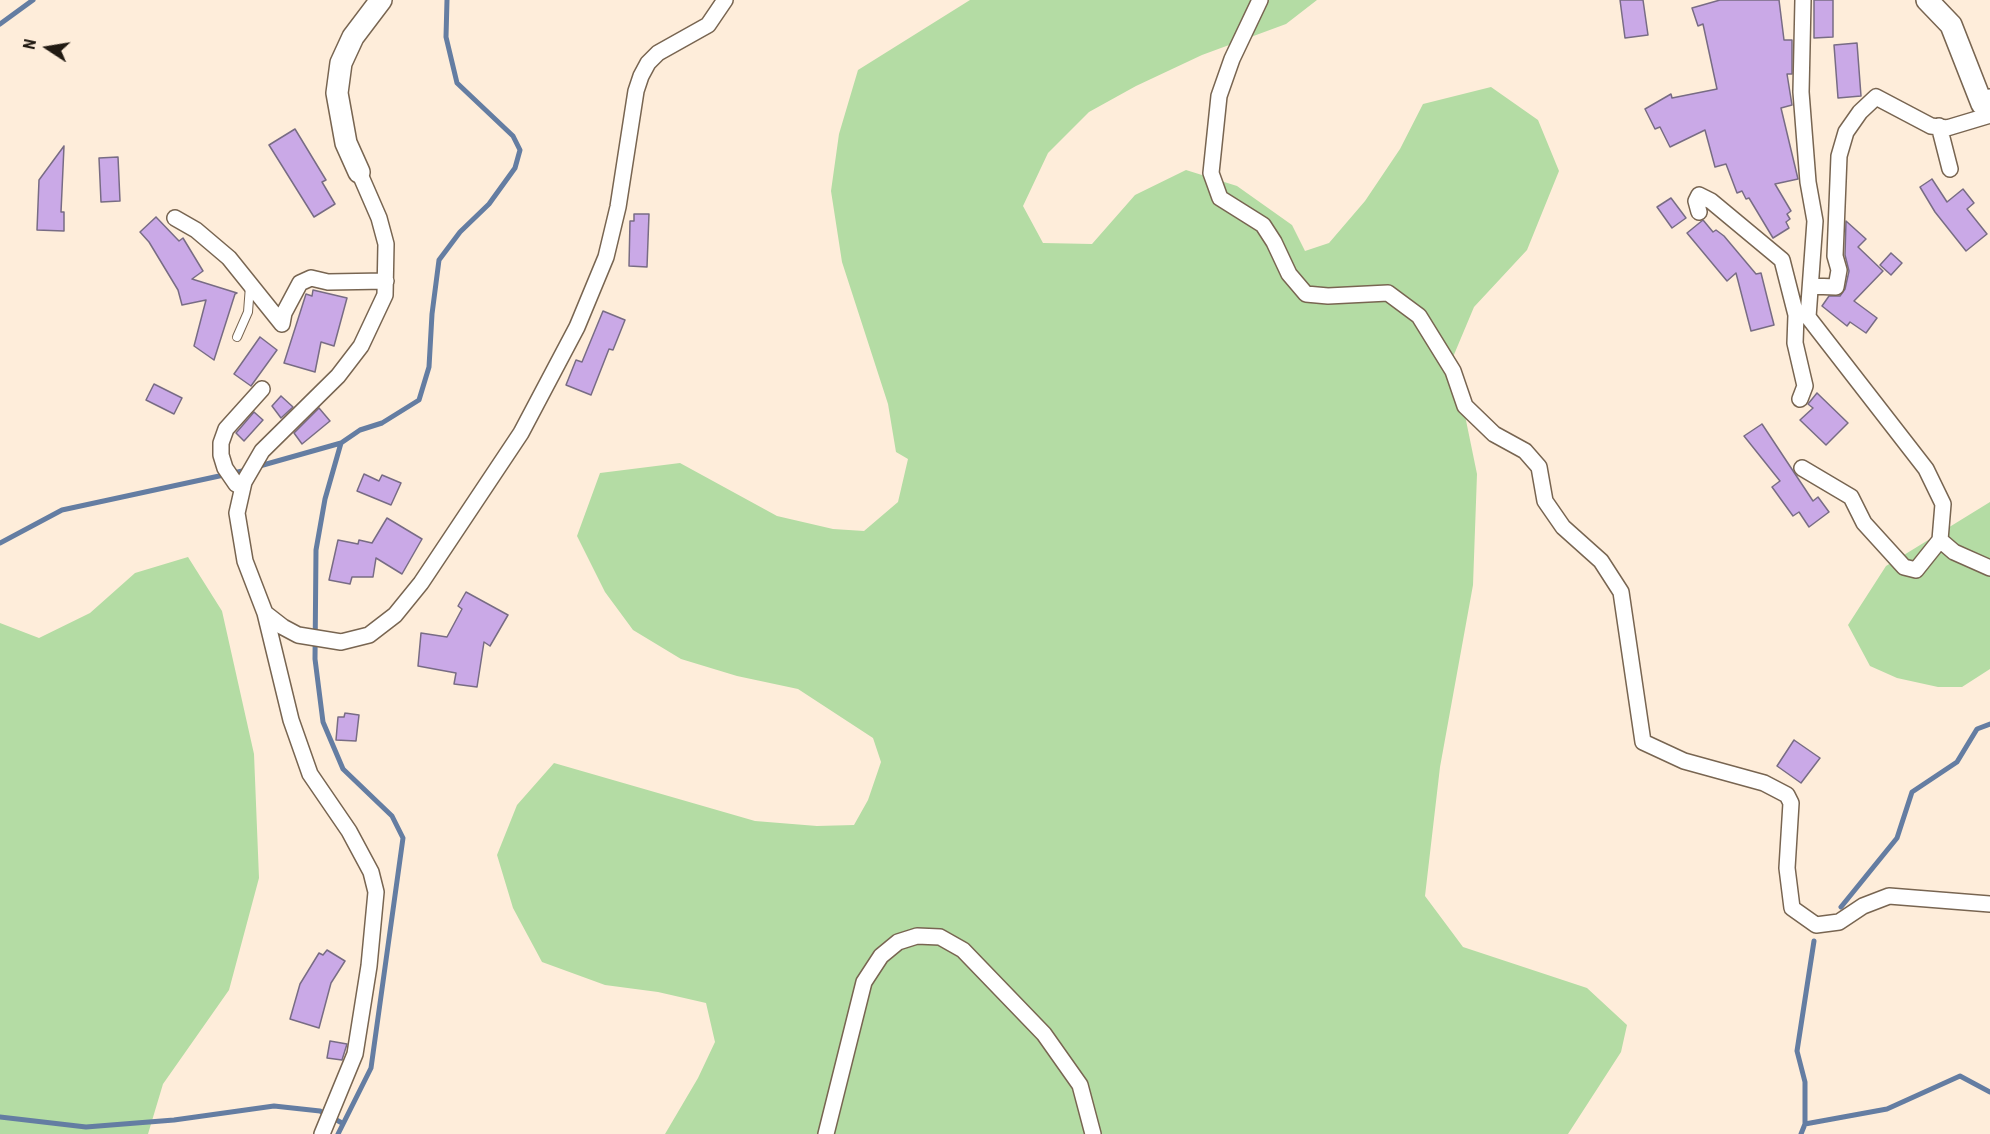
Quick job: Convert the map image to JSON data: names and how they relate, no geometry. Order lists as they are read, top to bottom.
{
  "north": "left"
}
